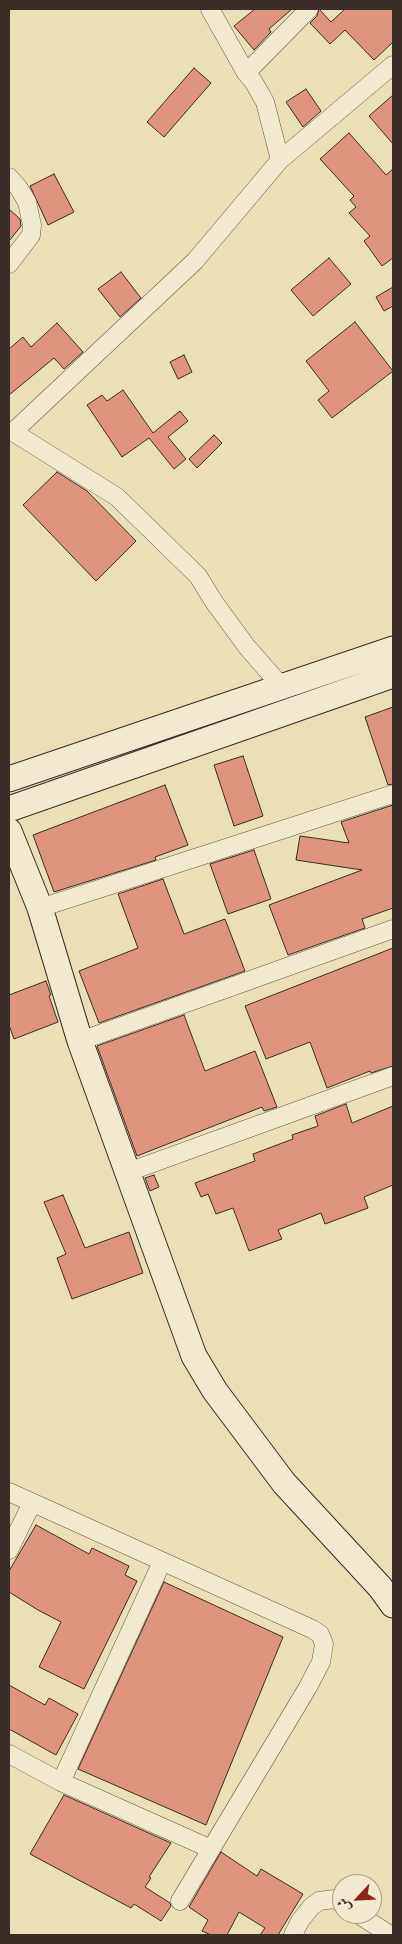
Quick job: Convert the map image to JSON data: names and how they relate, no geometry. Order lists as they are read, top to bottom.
{
  "north": "bottom left"
}
